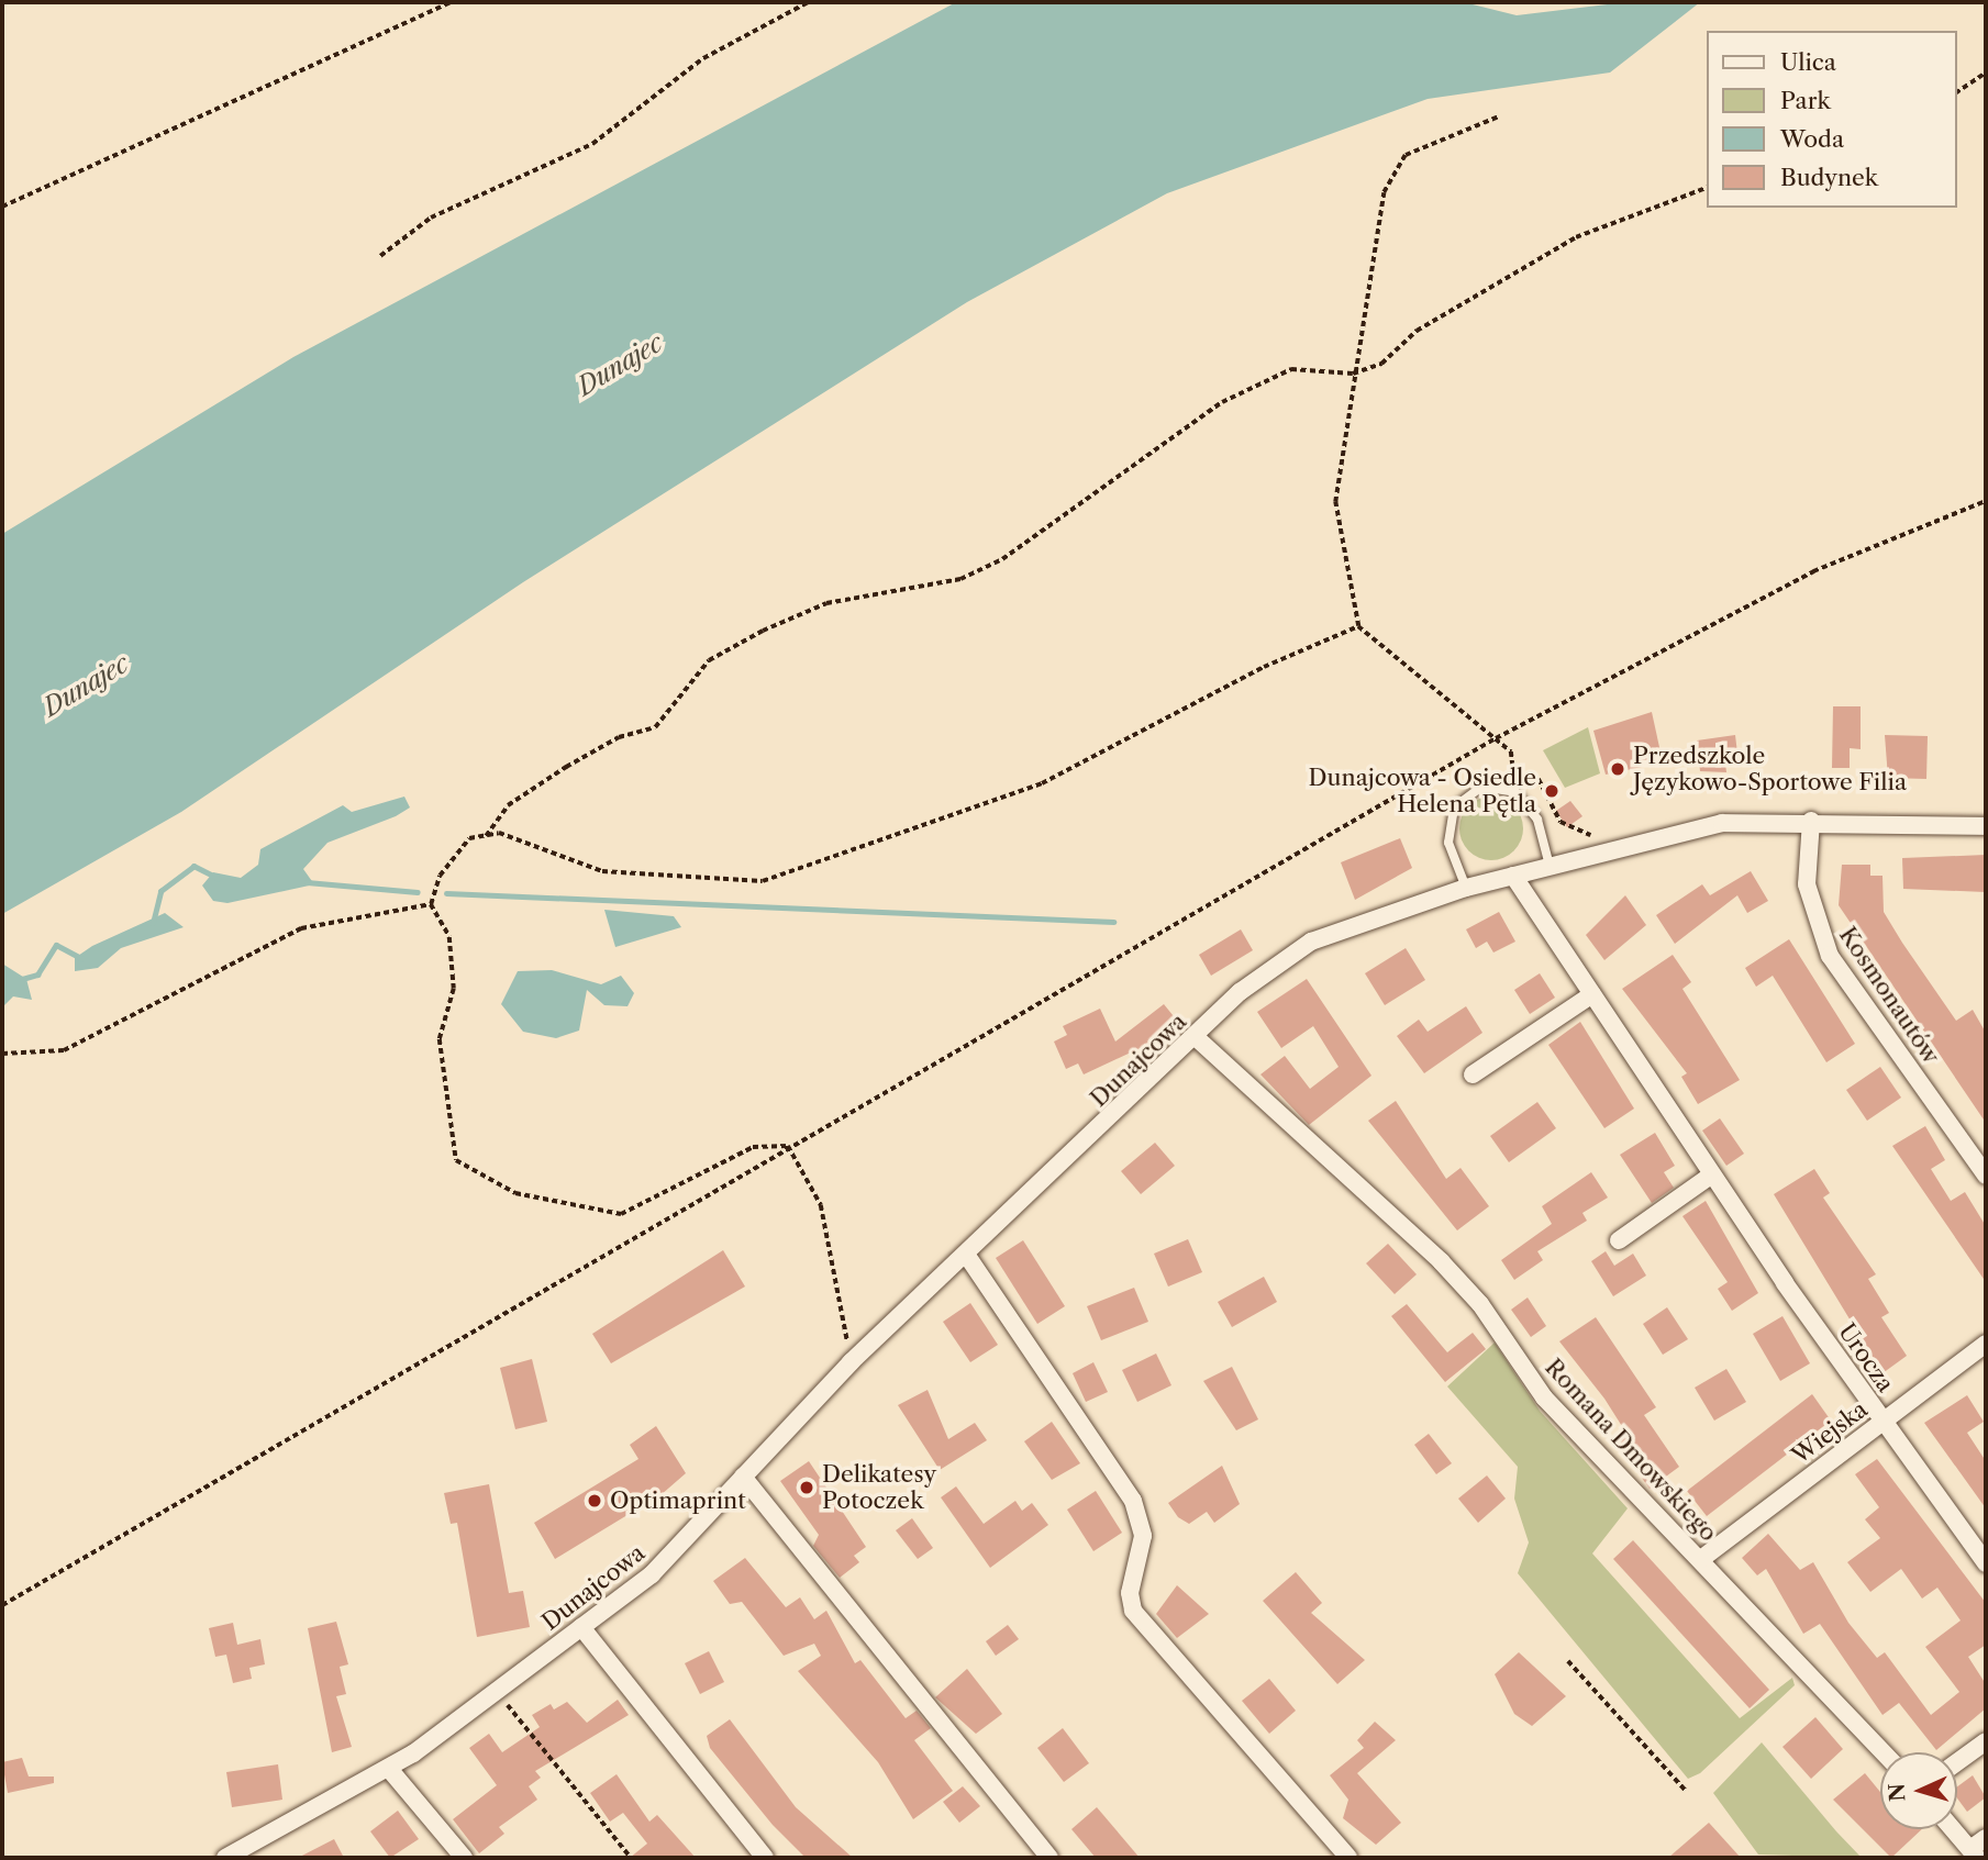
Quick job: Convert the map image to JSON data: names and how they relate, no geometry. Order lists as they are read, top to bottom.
{
  "streets": {
    "street": [
      "Kosmonautów",
      "Dunajcowa",
      "Urocza",
      "Wiejska",
      "Romana Dmowskiego"
    ]
  },
  "crossings": [
    ["Kosmonautów", "Dunajcowa"],
    ["Dunajcowa", "Urocza"],
    ["Dunajcowa", "Romana Dmowskiego"],
    ["Urocza", "Wiejska"],
    ["Wiejska", "Romana Dmowskiego"]
  ],
  "water": ["Dunajec"],
  "places": [
    "Przedszkole Językowo-Sportowe Filia",
    "Dunajcowa - Osiedle Helena Pętla",
    "Delikatesy Potoczek",
    "Optimaprint"
  ],
  "legend": [
    "Ulica",
    "Park",
    "Woda",
    "Budynek"
  ],
  "north": "left"
}
